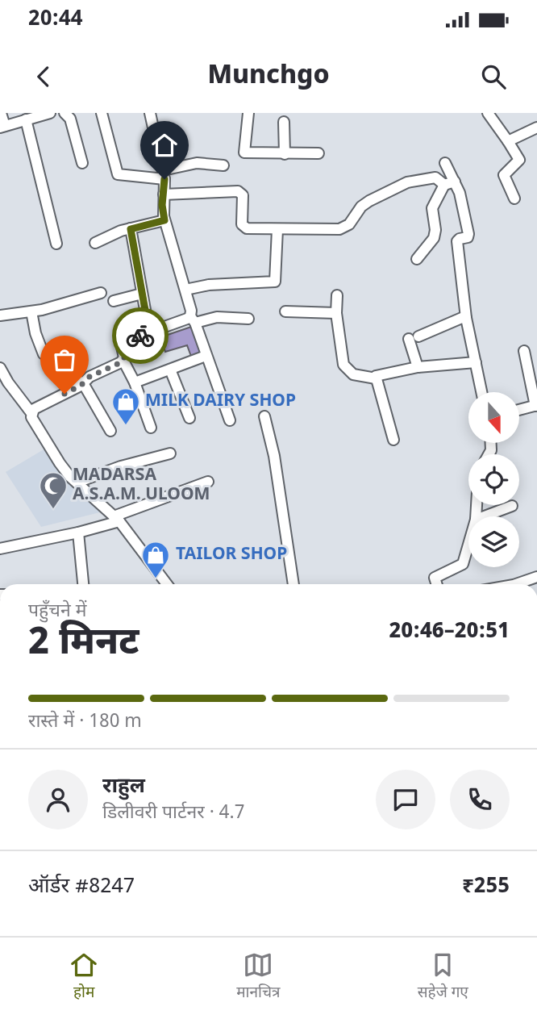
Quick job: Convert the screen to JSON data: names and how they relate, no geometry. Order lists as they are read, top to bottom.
{
  "places": {
    "shop": ["MILK DAIRY SHOP", "TAILOR SHOP"],
    "mosque": ["MADARSA A.S.A.M. ULOOM"]
  },
  "north": "bottom",
  "page": {
    "status": "20:44",
    "header": "Munchgo",
    "heading": ["2 मिनट", "पहुँचने में", "20:46–20:51"],
    "panel": [
      "राहुल",
      "डिलीवरी पार्टनर · 4.7",
      "ऑर्डर #8247",
      "₹255"
    ],
    "bar": "रास्ते में · 180 m",
    "tabs": ["होम", "मानचित्र", "सहेजे गए"]
  }
}
